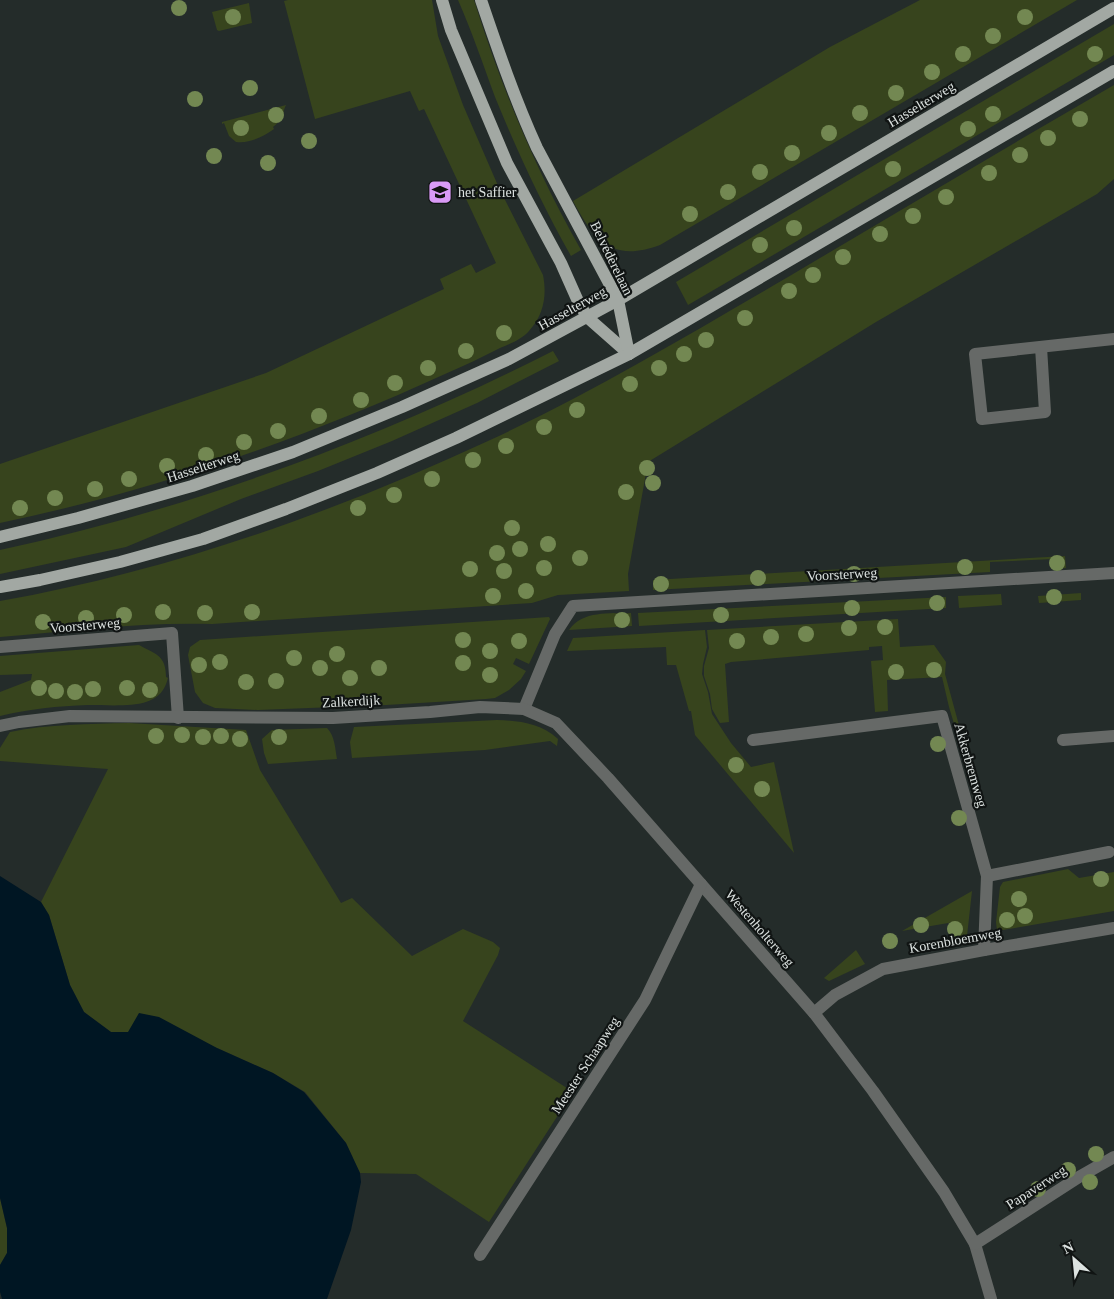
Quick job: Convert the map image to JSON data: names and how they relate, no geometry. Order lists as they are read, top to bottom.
{
  "streets": {
    "main road": ["Hasselterweg", "Belvédèrelaan"],
    "street": [
      "Voorsterweg",
      "Zalkerdijk",
      "Akkerbremweg",
      "Westenholterweg",
      "Korenbloemweg",
      "Meester Schaapweg",
      "Papaverweg"
    ]
  },
  "crossings": [
    ["Hasselterweg", "Belvédèrelaan"],
    ["Voorsterweg", "Zalkerdijk"],
    ["Voorsterweg", "Westenholterweg"],
    ["Zalkerdijk", "Westenholterweg"],
    ["Akkerbremweg", "Korenbloemweg"],
    ["Westenholterweg", "Korenbloemweg"],
    ["Westenholterweg", "Meester Schaapweg"],
    ["Westenholterweg", "Papaverweg"]
  ],
  "places": {
    "school or university": ["het Saffier"]
  },
  "north": "top left"
}
